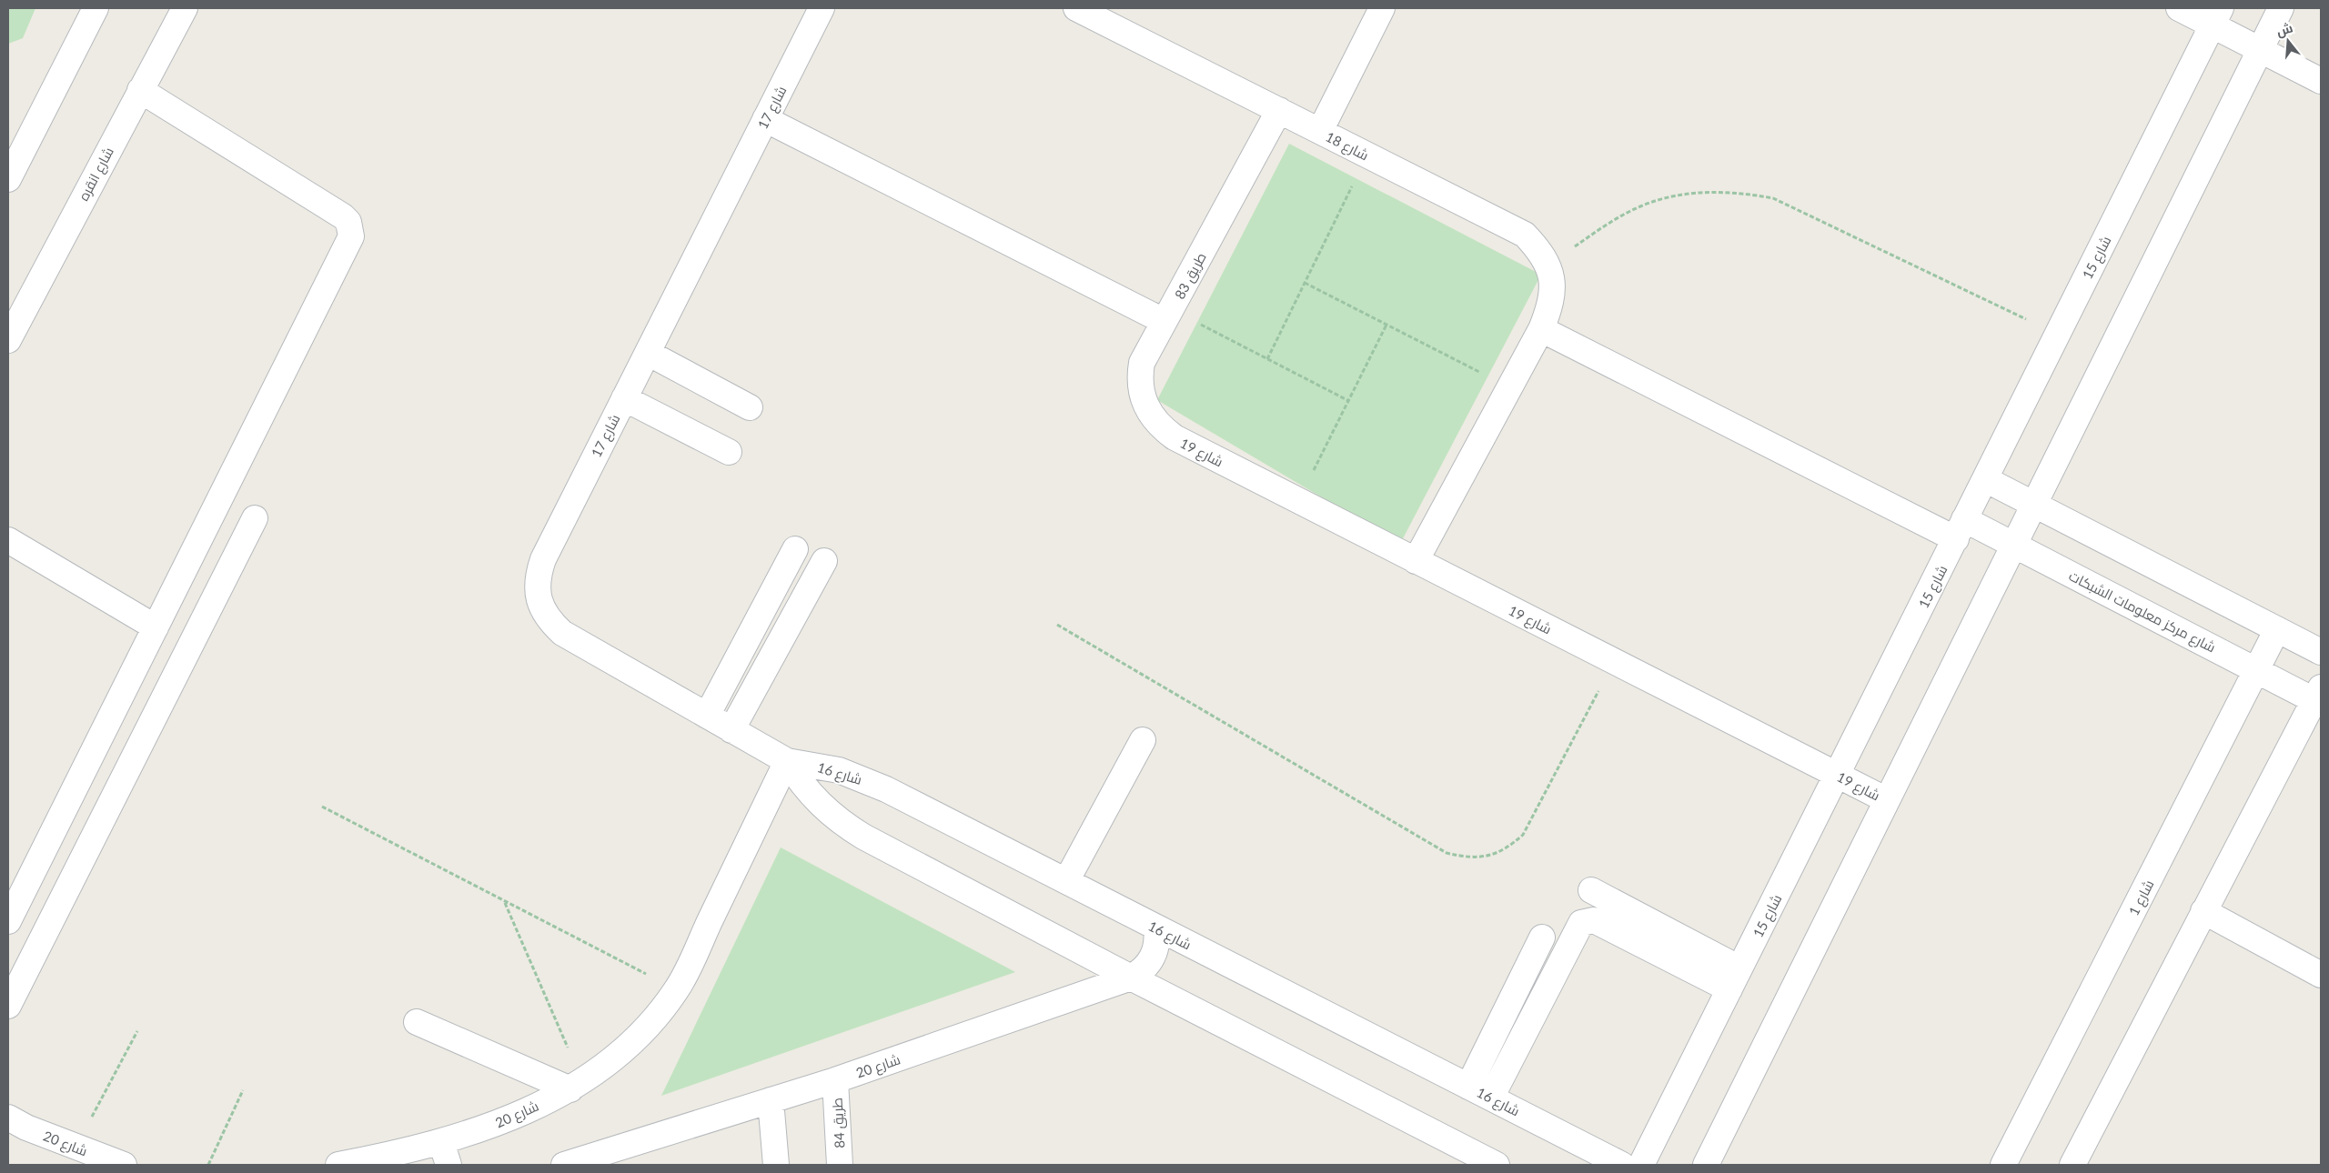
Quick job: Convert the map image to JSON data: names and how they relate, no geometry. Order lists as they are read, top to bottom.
{
  "streets": {
    "street": [
      "شارع 17",
      "شارع 18",
      "شارع انقره",
      "شارع 15",
      "طريق 83",
      "شارع 19",
      "شارع مركز معلومات الشبكات",
      "شارع 16",
      "شارع 1",
      "شارع 20",
      "طريق 84"
    ]
  },
  "crossings": [
    ["شارع 17", "شارع 16"],
    ["شارع 17", "شارع 20"],
    ["شارع 18", "طريق 83"],
    ["شارع 18", "شارع 19"],
    ["شارع 18", "شارع مركز معلومات الشبكات"],
    ["شارع 15", "شارع 19"],
    ["شارع 15", "شارع مركز معلومات الشبكات"],
    ["طريق 83", "شارع 19"],
    ["شارع مركز معلومات الشبكات", "شارع 1"],
    ["شارع 16", "شارع 20"],
    ["شارع 20", "طريق 84"]
  ],
  "north": "top"
}
